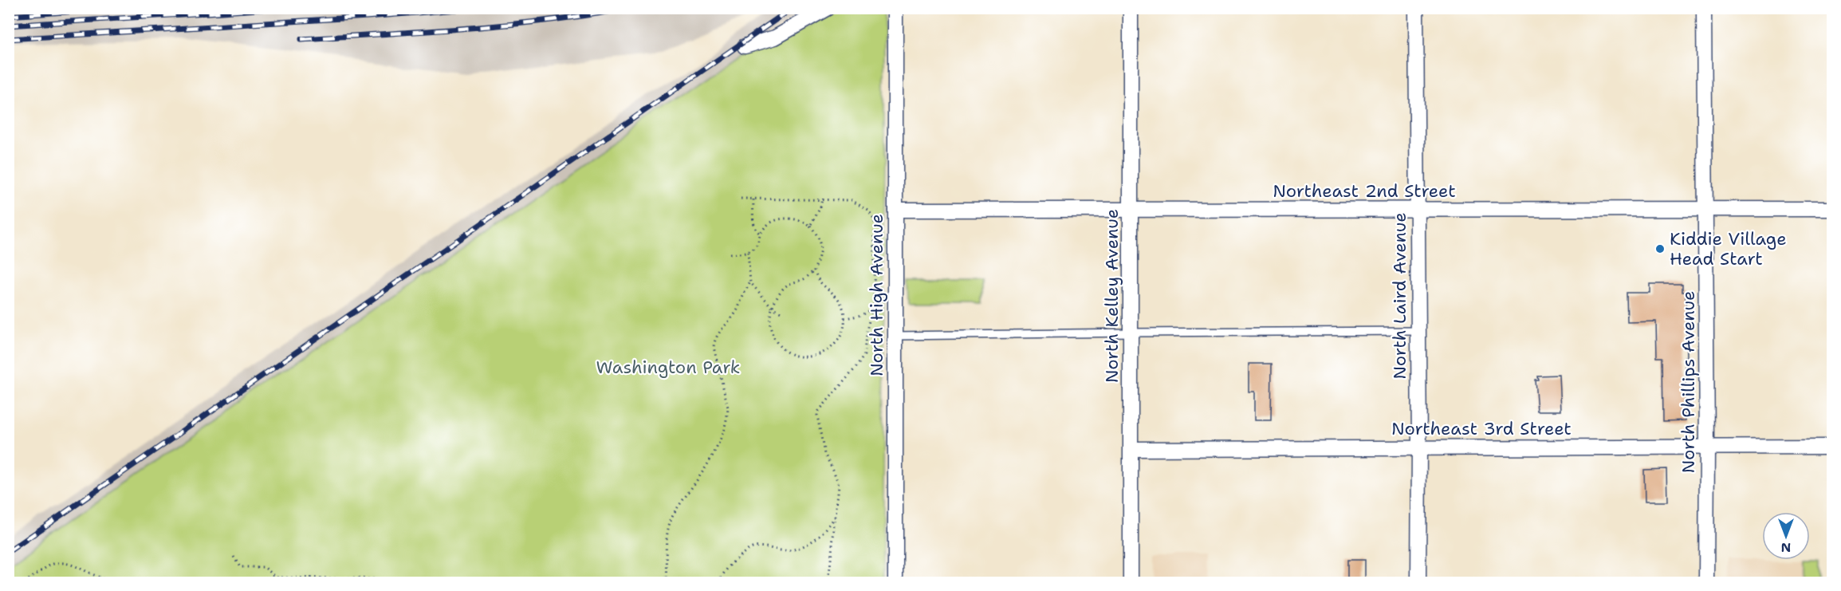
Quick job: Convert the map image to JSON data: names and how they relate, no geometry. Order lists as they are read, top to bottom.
{
  "streets": {
    "street": [
      "Northeast 2nd Street",
      "North High Avenue",
      "North Kelley Avenue",
      "North Laird Avenue",
      "North Phillips Avenue",
      "Northeast 3rd Street"
    ]
  },
  "crossings": [
    ["Northeast 2nd Street", "North High Avenue"],
    ["Northeast 2nd Street", "North Kelley Avenue"],
    ["Northeast 2nd Street", "North Laird Avenue"],
    ["Northeast 2nd Street", "North Phillips Avenue"],
    ["North Kelley Avenue", "Northeast 3rd Street"],
    ["North Laird Avenue", "Northeast 3rd Street"],
    ["North Phillips Avenue", "Northeast 3rd Street"]
  ],
  "parks": ["Washington Park"],
  "places": ["Kiddie Village Head Start"],
  "north": "bottom"
}
